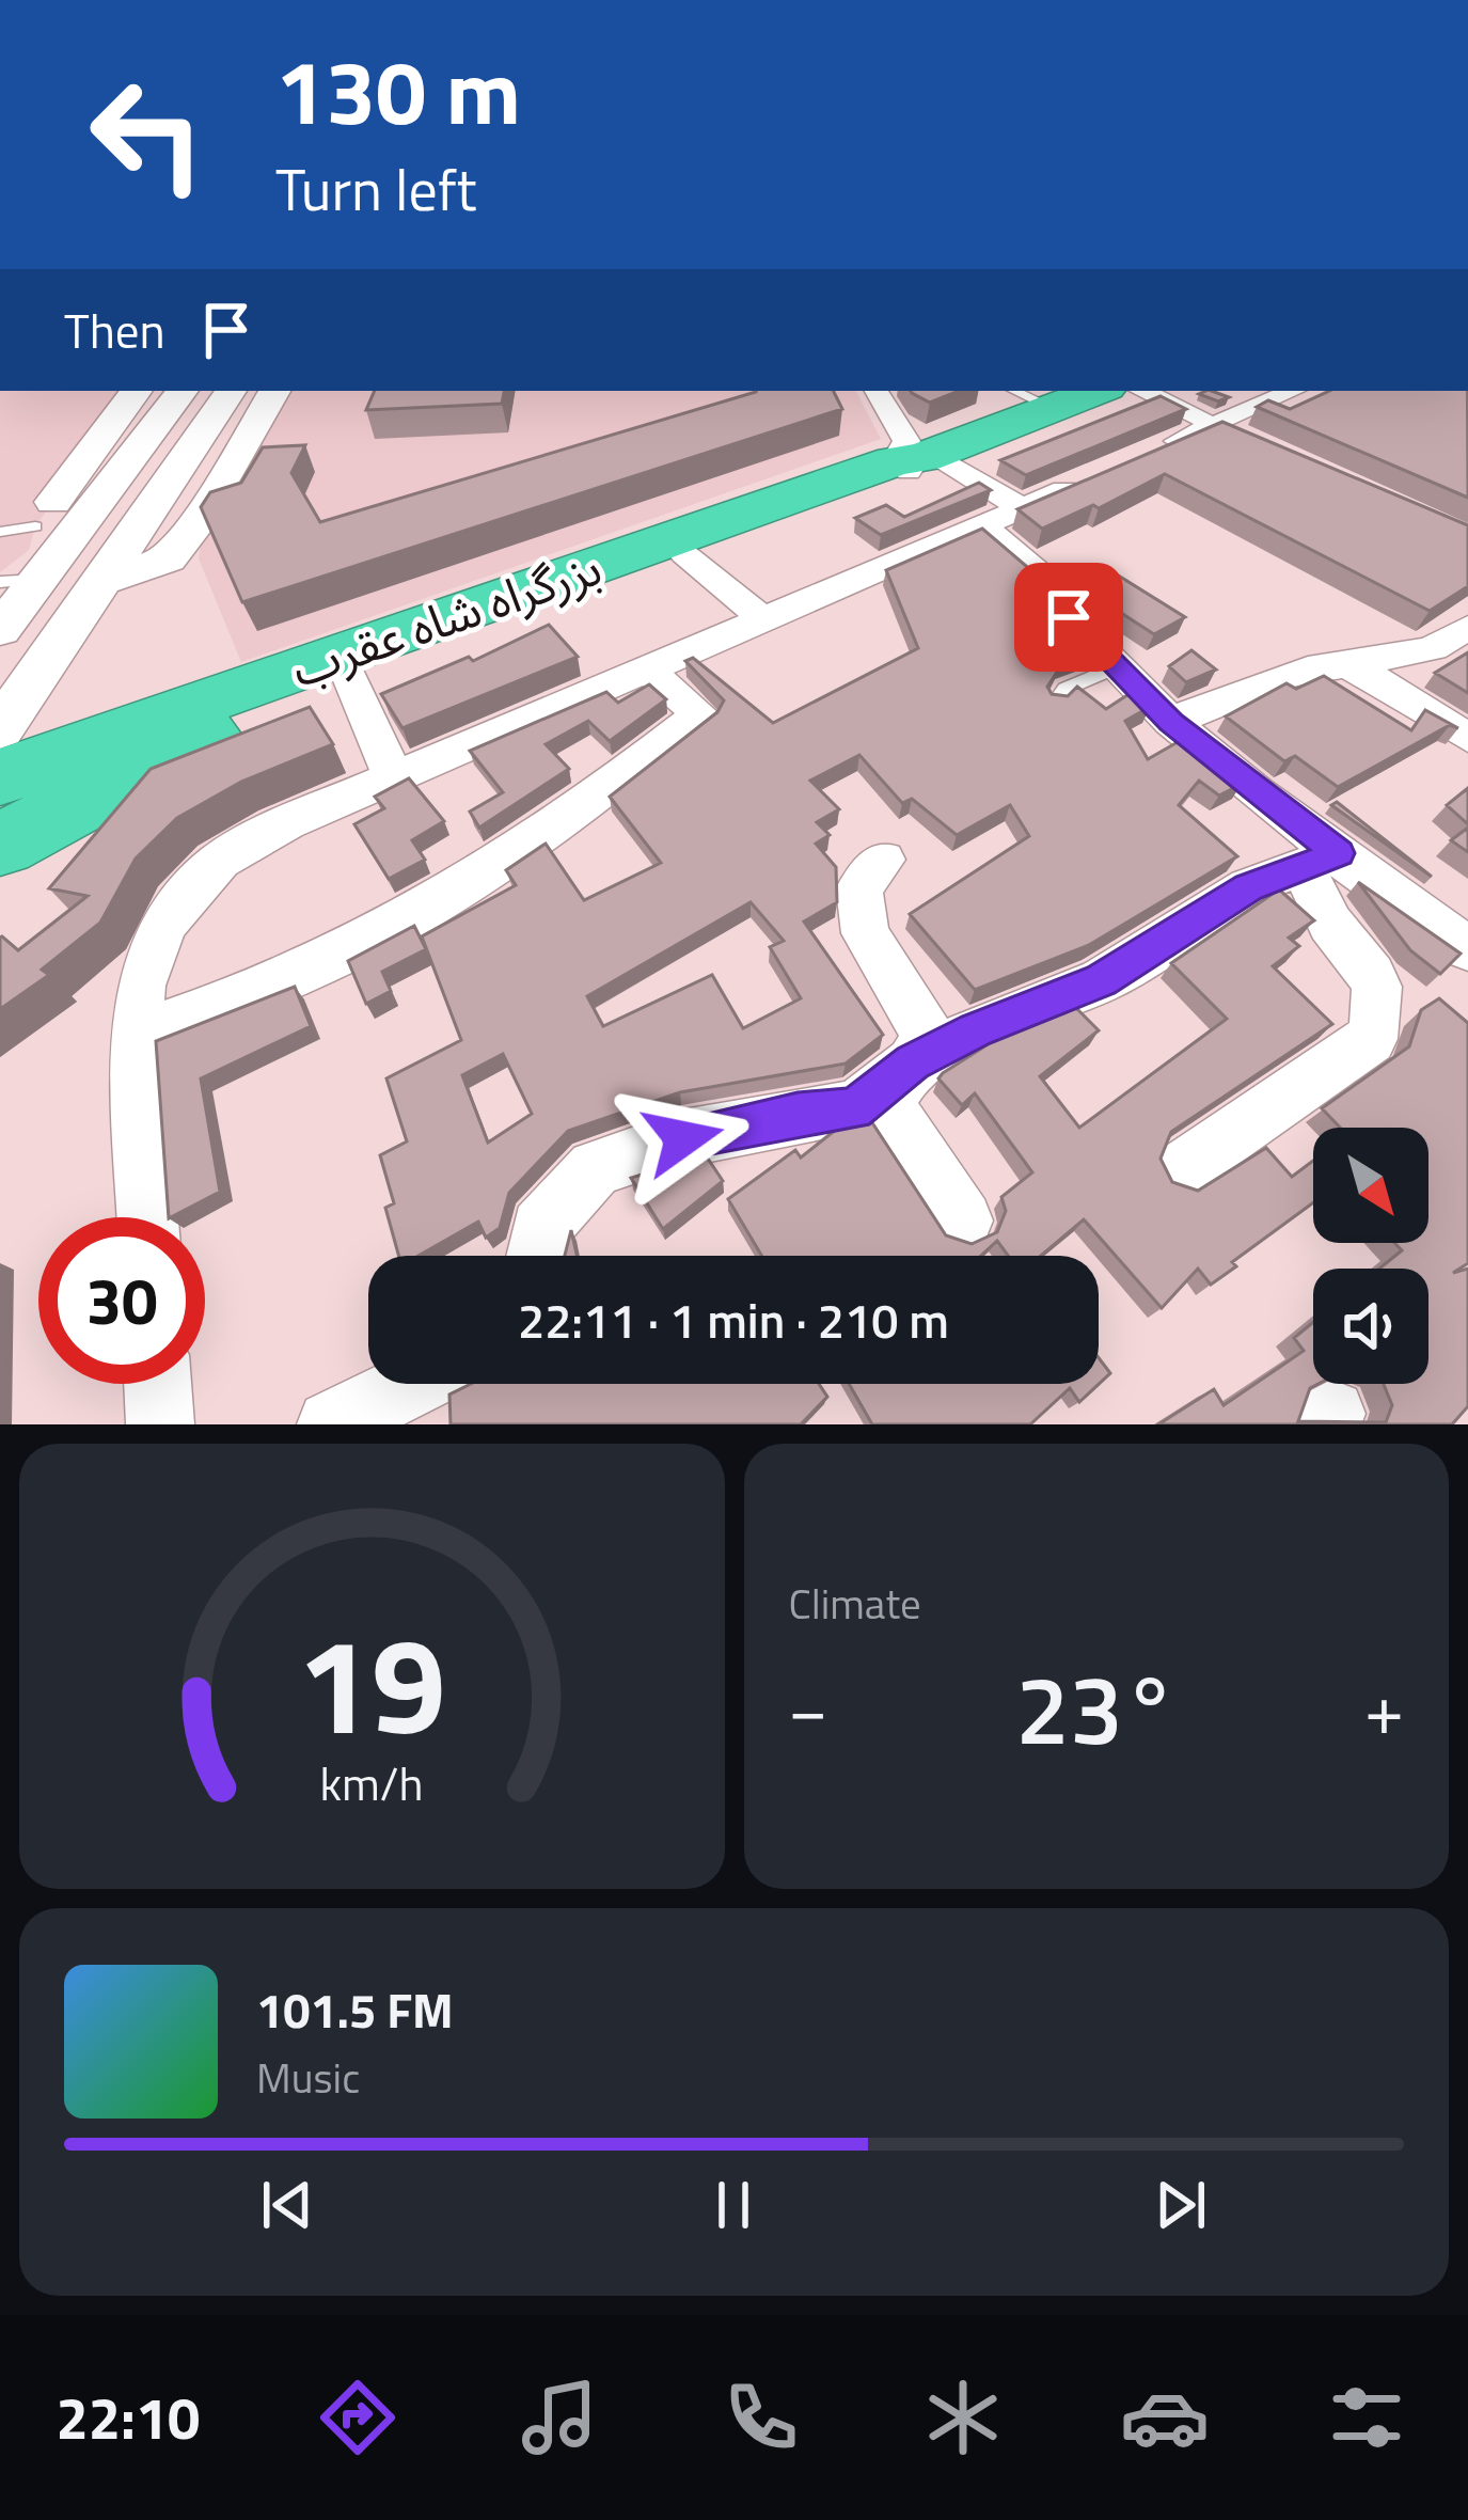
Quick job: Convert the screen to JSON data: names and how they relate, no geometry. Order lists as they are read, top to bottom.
{
  "streets": {
    "highway": ["بزرگراه شاه عقرب"]
  },
  "north": "bottom right",
  "page": {
    "turn": ["130 m", "Turn left"],
    "then": "Then",
    "limit": "30",
    "trip": "22:11 · 1 min · 210 m",
    "tile": "Climate",
    "heat": ["−", "23°", "+"],
    "song": ["101.5 FM", "Music"],
    "tabs": "22:10",
    "gauge": ["19", "km/h"]
  }
}
